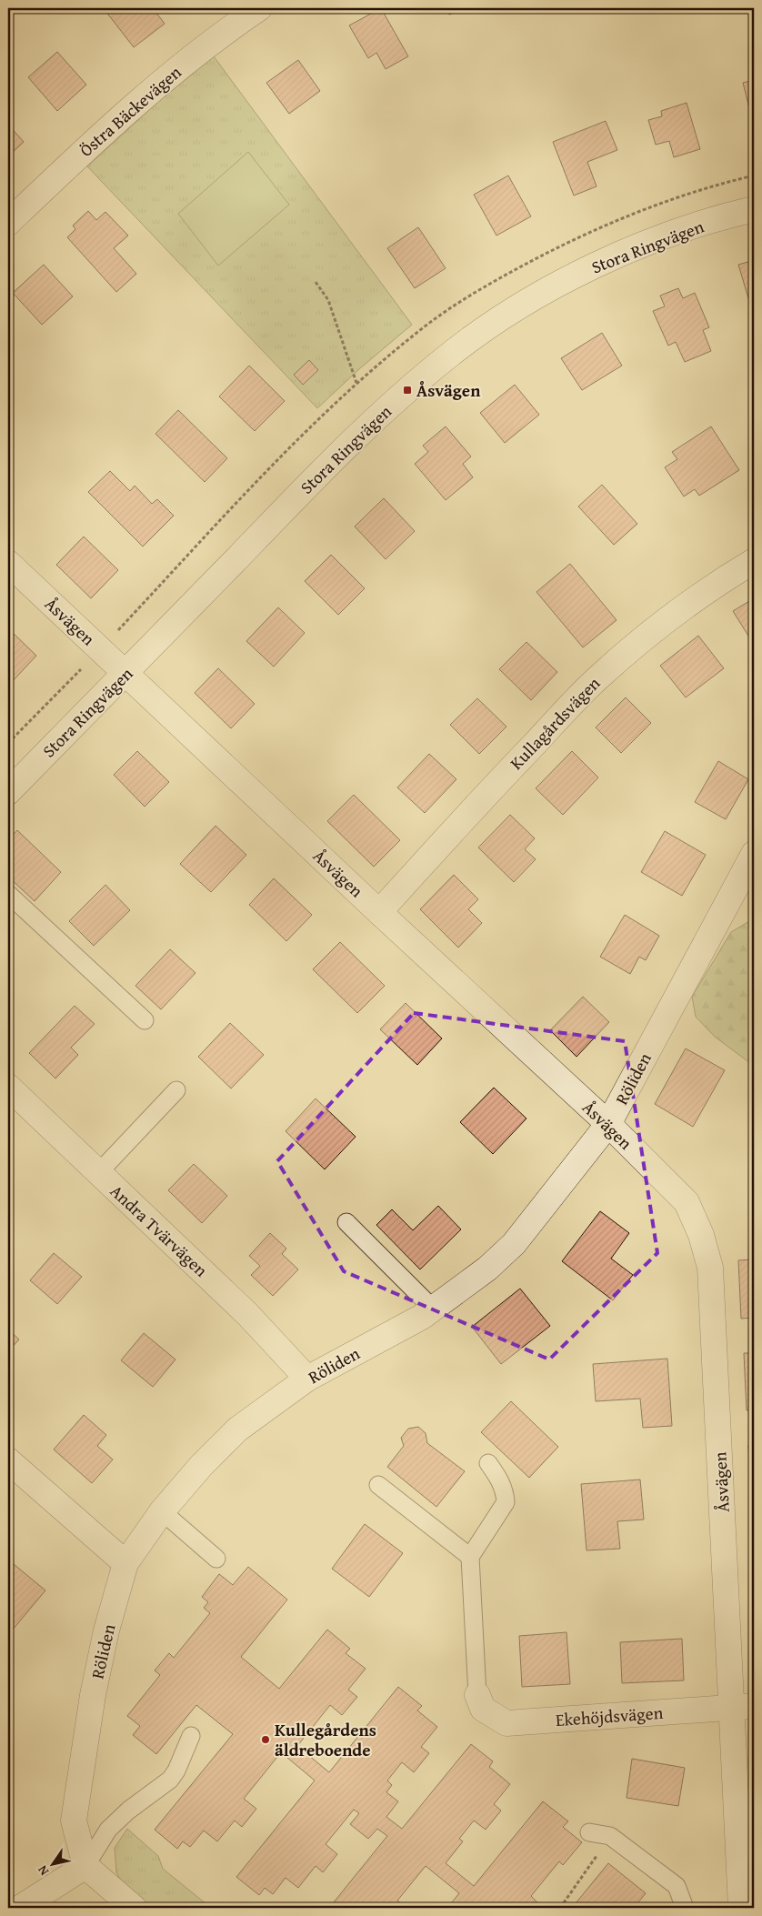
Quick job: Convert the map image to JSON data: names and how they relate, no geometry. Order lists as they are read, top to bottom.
{
  "streets": {
    "street": [
      "Östra Bäckevägen",
      "Stora Ringvägen",
      "Åsvägen",
      "Kullagårdsvägen",
      "Röliden",
      "Andra Tvärvägen",
      "Ekehöjdsvägen"
    ]
  },
  "crossings": [
    ["Stora Ringvägen", "Åsvägen"],
    ["Åsvägen", "Kullagårdsvägen"],
    ["Åsvägen", "Röliden"],
    ["Åsvägen", "Ekehöjdsvägen"],
    ["Röliden", "Andra Tvärvägen"]
  ],
  "places": {
    "transit": ["Åsvägen"],
    "other": ["Kullegårdens äldreboende"]
  },
  "north": "bottom left"
}
